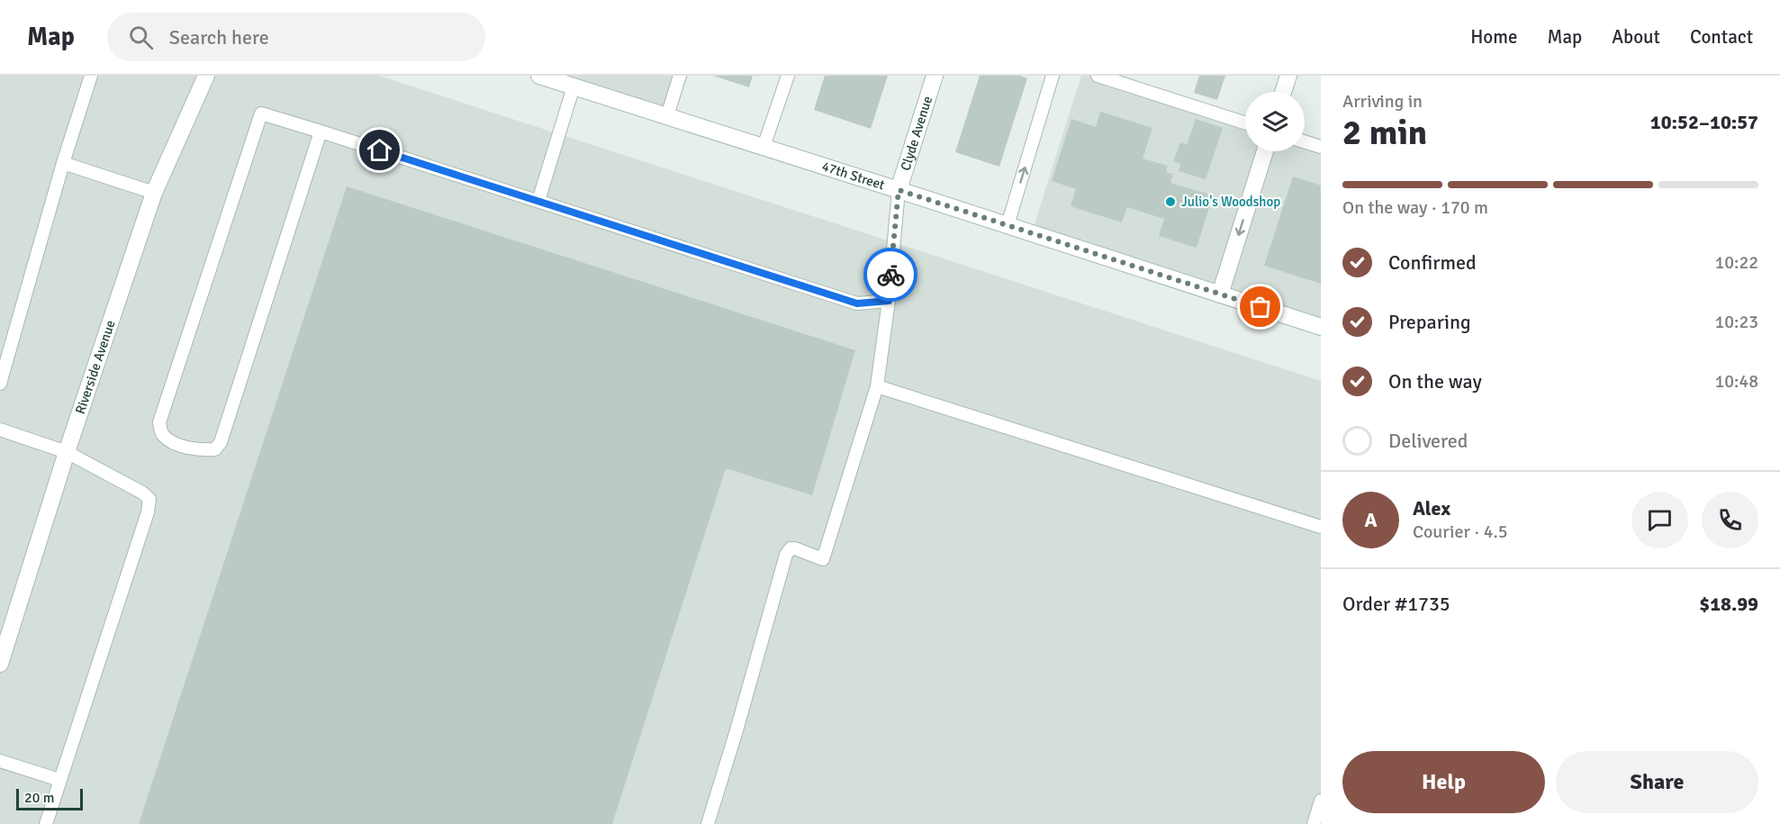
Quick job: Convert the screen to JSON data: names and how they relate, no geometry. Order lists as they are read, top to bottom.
{
  "streets": {
    "street": ["Clyde Avenue", "47th Street", "Riverside Avenue"]
  },
  "crossings": [
    ["Clyde Avenue", "47th Street"]
  ],
  "places": ["Julio's Woodshop"],
  "scale_bar": "20 m",
  "page": {
    "header": "Map",
    "search": "Search here",
    "nav": [
      "Home",
      "Map",
      "About",
      "Contact"
    ],
    "heading": ["2 min", "Arriving in", "10:52–10:57"],
    "panel": [
      "Alex",
      "Courier · 4.5",
      "Order #1735",
      "$18.99"
    ],
    "bar": "On the way · 170 m",
    "list": [
      ["Confirmed", "10:22"],
      ["Preparing", "10:23"],
      ["On the way", "10:48"],
      "Delivered"
    ],
    "round": "A",
    "buttons": ["Help", "Share"],
    "scale": "20 m"
  }
}
